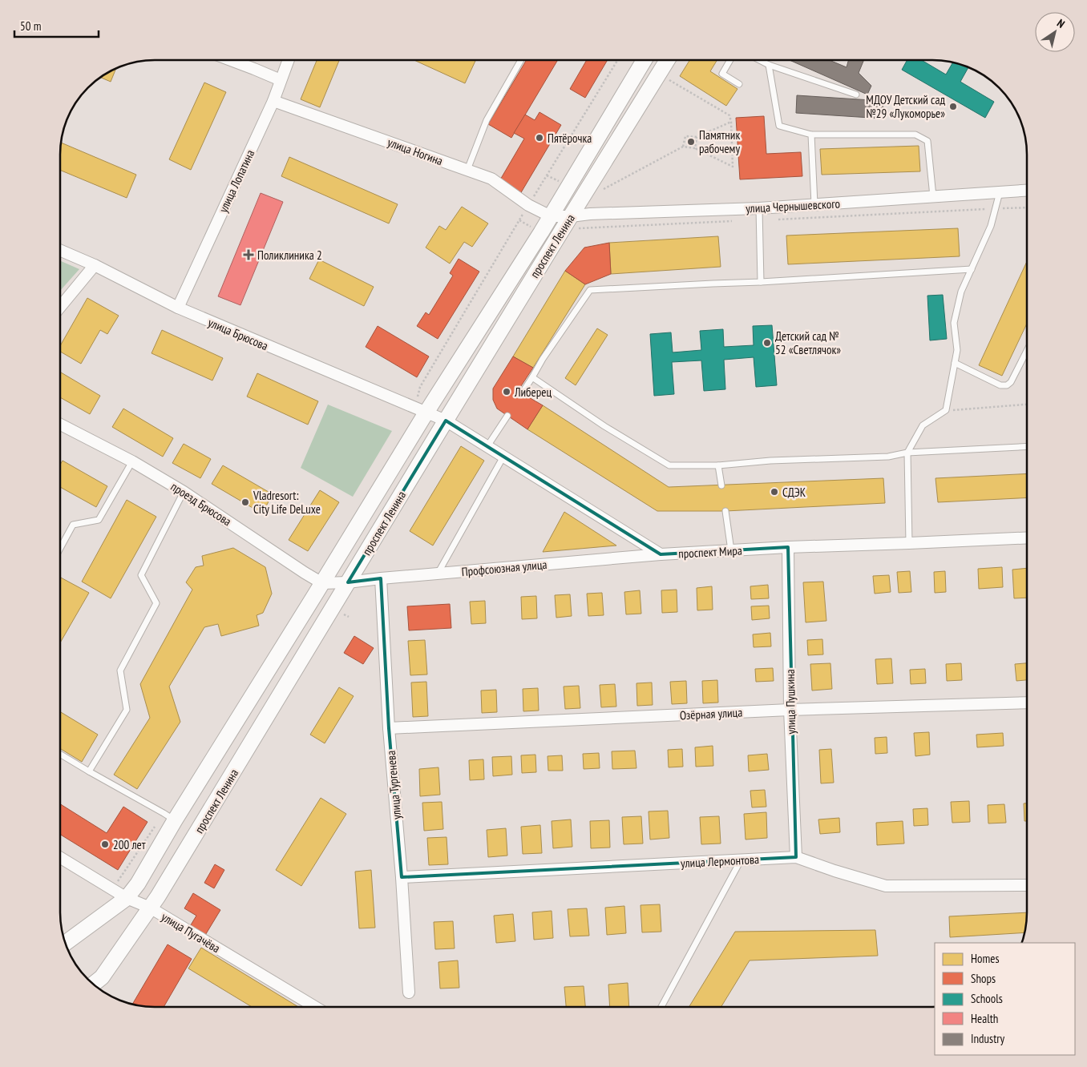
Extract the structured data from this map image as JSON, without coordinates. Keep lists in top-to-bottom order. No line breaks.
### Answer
{"streets":{"main road":["проспект Ленина"],"street":["улица Ногина","улица Лопатина","улица Чернышевского","улица Брюсова","проезд Брюсова","проспект Мира","Профсоюзная улица","улица Пушкина","Озёрная улица","улица Тургенева","улица Лермонтова","улица Пугачёва"]},"crossings":[["улица Ногина","улица Лопатина"],["улица Ногина","улица Чернышевского"],["улица Ногина","проспект Ленина"],["улица Лопатина","улица Брюсова"],["улица Чернышевского","проспект Ленина"],["проспект Ленина","улица Брюсова"],["проспект Ленина","проезд Брюсова"],["проспект Ленина","проспект Мира"],["проспект Ленина","Профсоюзная улица"],["проспект Ленина","улица Пугачёва"],["улица Брюсова","проспект Мира"],["проспект Мира","Профсоюзная улица"],["проспект Мира","улица Пушкина"],["Профсоюзная улица","улица Тургенева"],["улица Пушкина","Озёрная улица"],["улица Пушкина","улица Лермонтова"],["Озёрная улица","улица Тургенева"],["улица Тургенева","улица Лермонтова"]],"places":{"other":["МДОУ Детский сад №29 «Лукоморье»","Пятёрочка","Памятник рабочему","Детский сад № 52 «Светлячок»","Либерец","СДЭК","Vladresort: City Life DeLuxe","200 лет"],"health":["Поликлиника 2"]},"legend":["Homes","Shops","Schools","Health","Industry"],"scale_bar":"50 m","north":"top right"}
